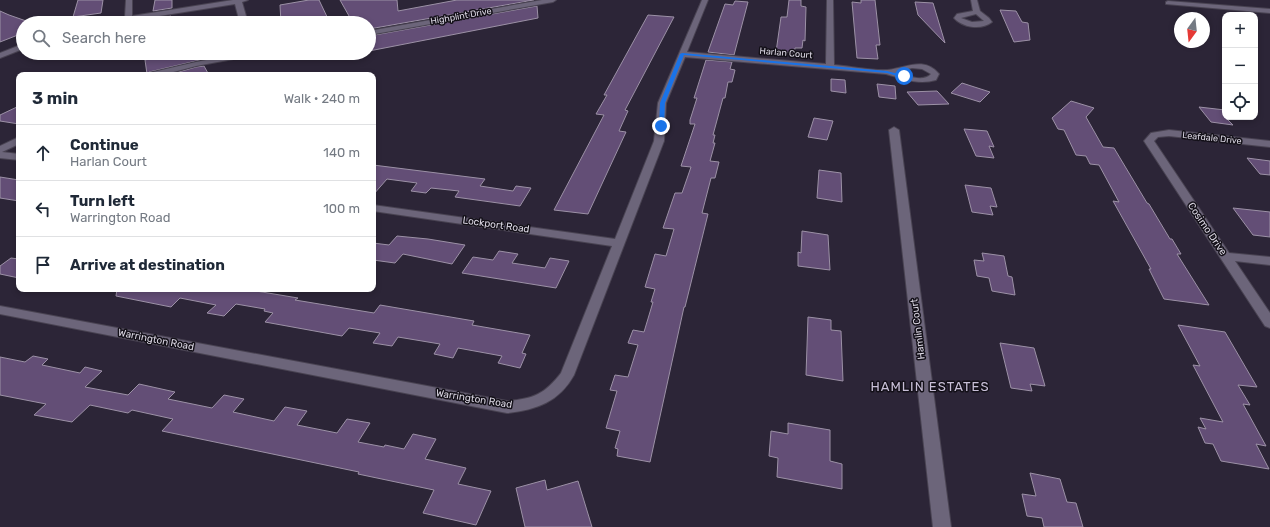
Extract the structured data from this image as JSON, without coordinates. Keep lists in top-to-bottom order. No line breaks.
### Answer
{"streets":{"street":["Highplint Drive","Harlan Court","Leafdale Drive","Lockport Road","Cosimo Drive","Hamlin Court","Warrington Road"]},"crossings":[["Harlan Court","Warrington Road"],["Leafdale Drive","Cosimo Drive"],["Lockport Road","Warrington Road"]],"districts":["HAMLIN ESTATES"],"north":"bottom","page":{"map_buttons":["+","−"],"search":"Search here","heading":["3 min","Walk · 240 m"],"list":[["Continue","Harlan Court","140 m"],["Turn left","Warrington Road","100 m"],"Arrive at destination"]}}
